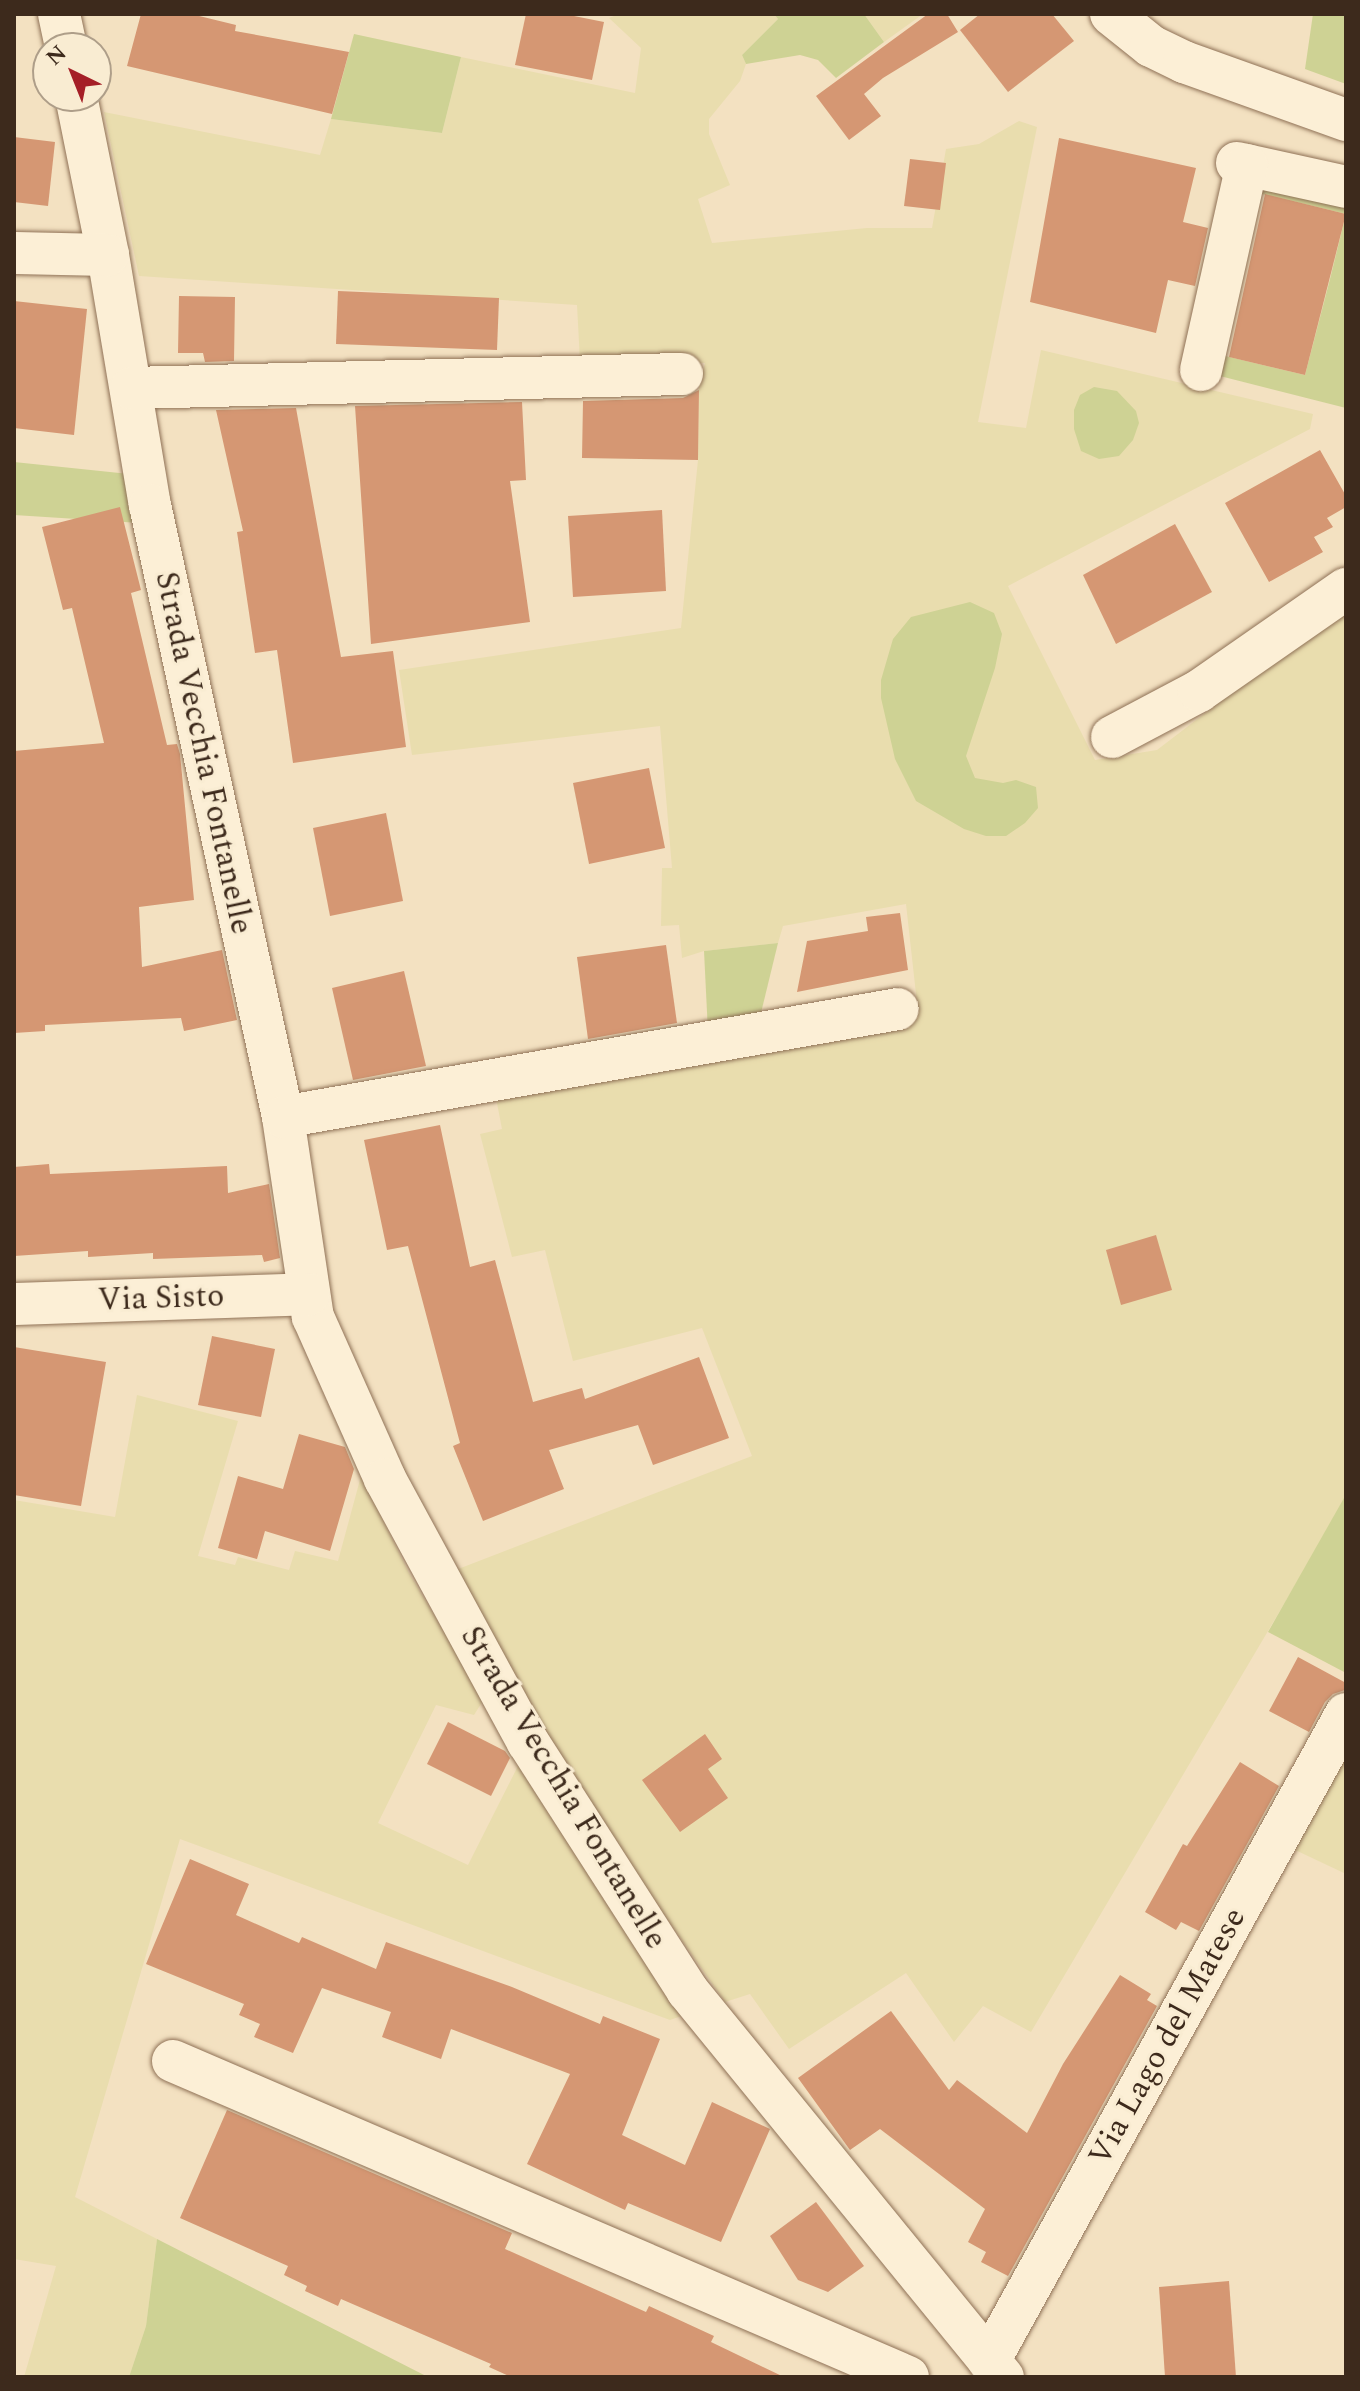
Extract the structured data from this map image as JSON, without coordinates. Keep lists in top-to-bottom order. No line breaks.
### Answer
{"streets":{"street":["Strada Vecchia Fontanelle","Via Sisto","Via Lago del Matese"]},"crossings":[["Strada Vecchia Fontanelle","Via Sisto"],["Strada Vecchia Fontanelle","Via Lago del Matese"]],"north":"top left"}
